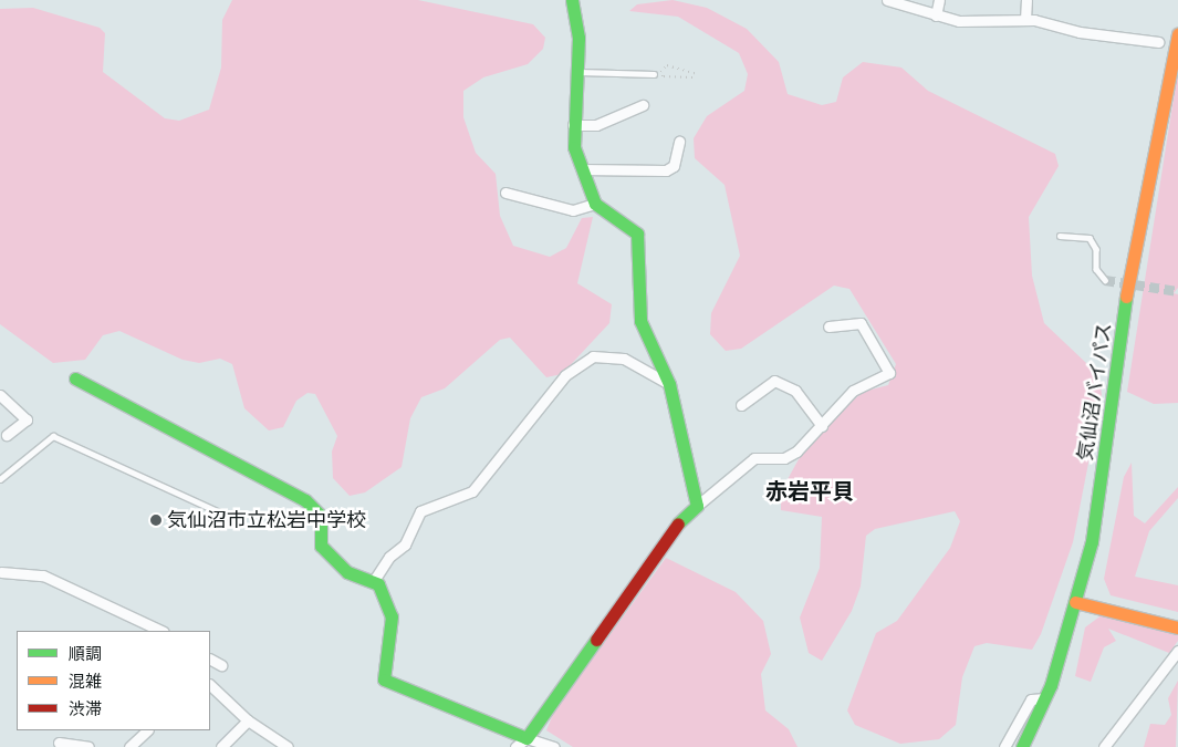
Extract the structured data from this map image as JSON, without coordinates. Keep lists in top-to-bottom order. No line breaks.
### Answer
{"streets":{"main road":["気仙沼バイパス"]},"districts":["赤岩平貝"],"places":["気仙沼市立松岩中学校"],"legend":["順調","混雑","渋滞"]}
